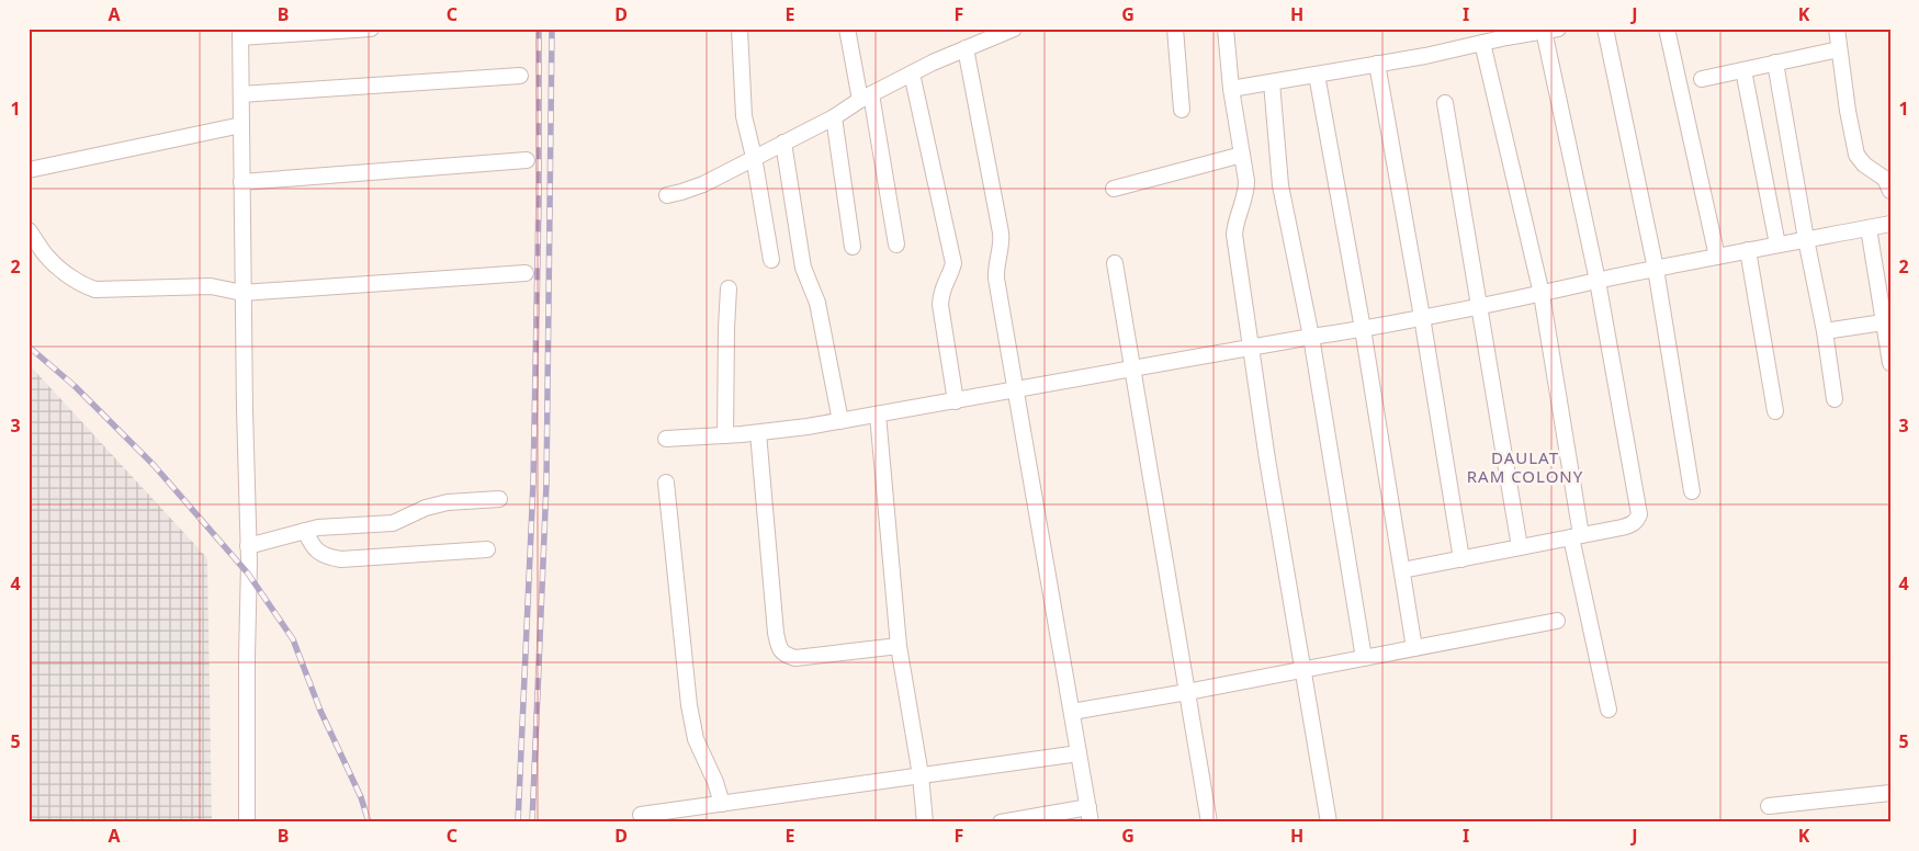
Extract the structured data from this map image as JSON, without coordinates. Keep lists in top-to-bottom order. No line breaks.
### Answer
{"districts":["DAULAT RAM COLONY"],"grid":{"columns":["A","B","C","D","E","F","G","H","I","J","K"],"rows":["1","2","3","4","5"]}}
